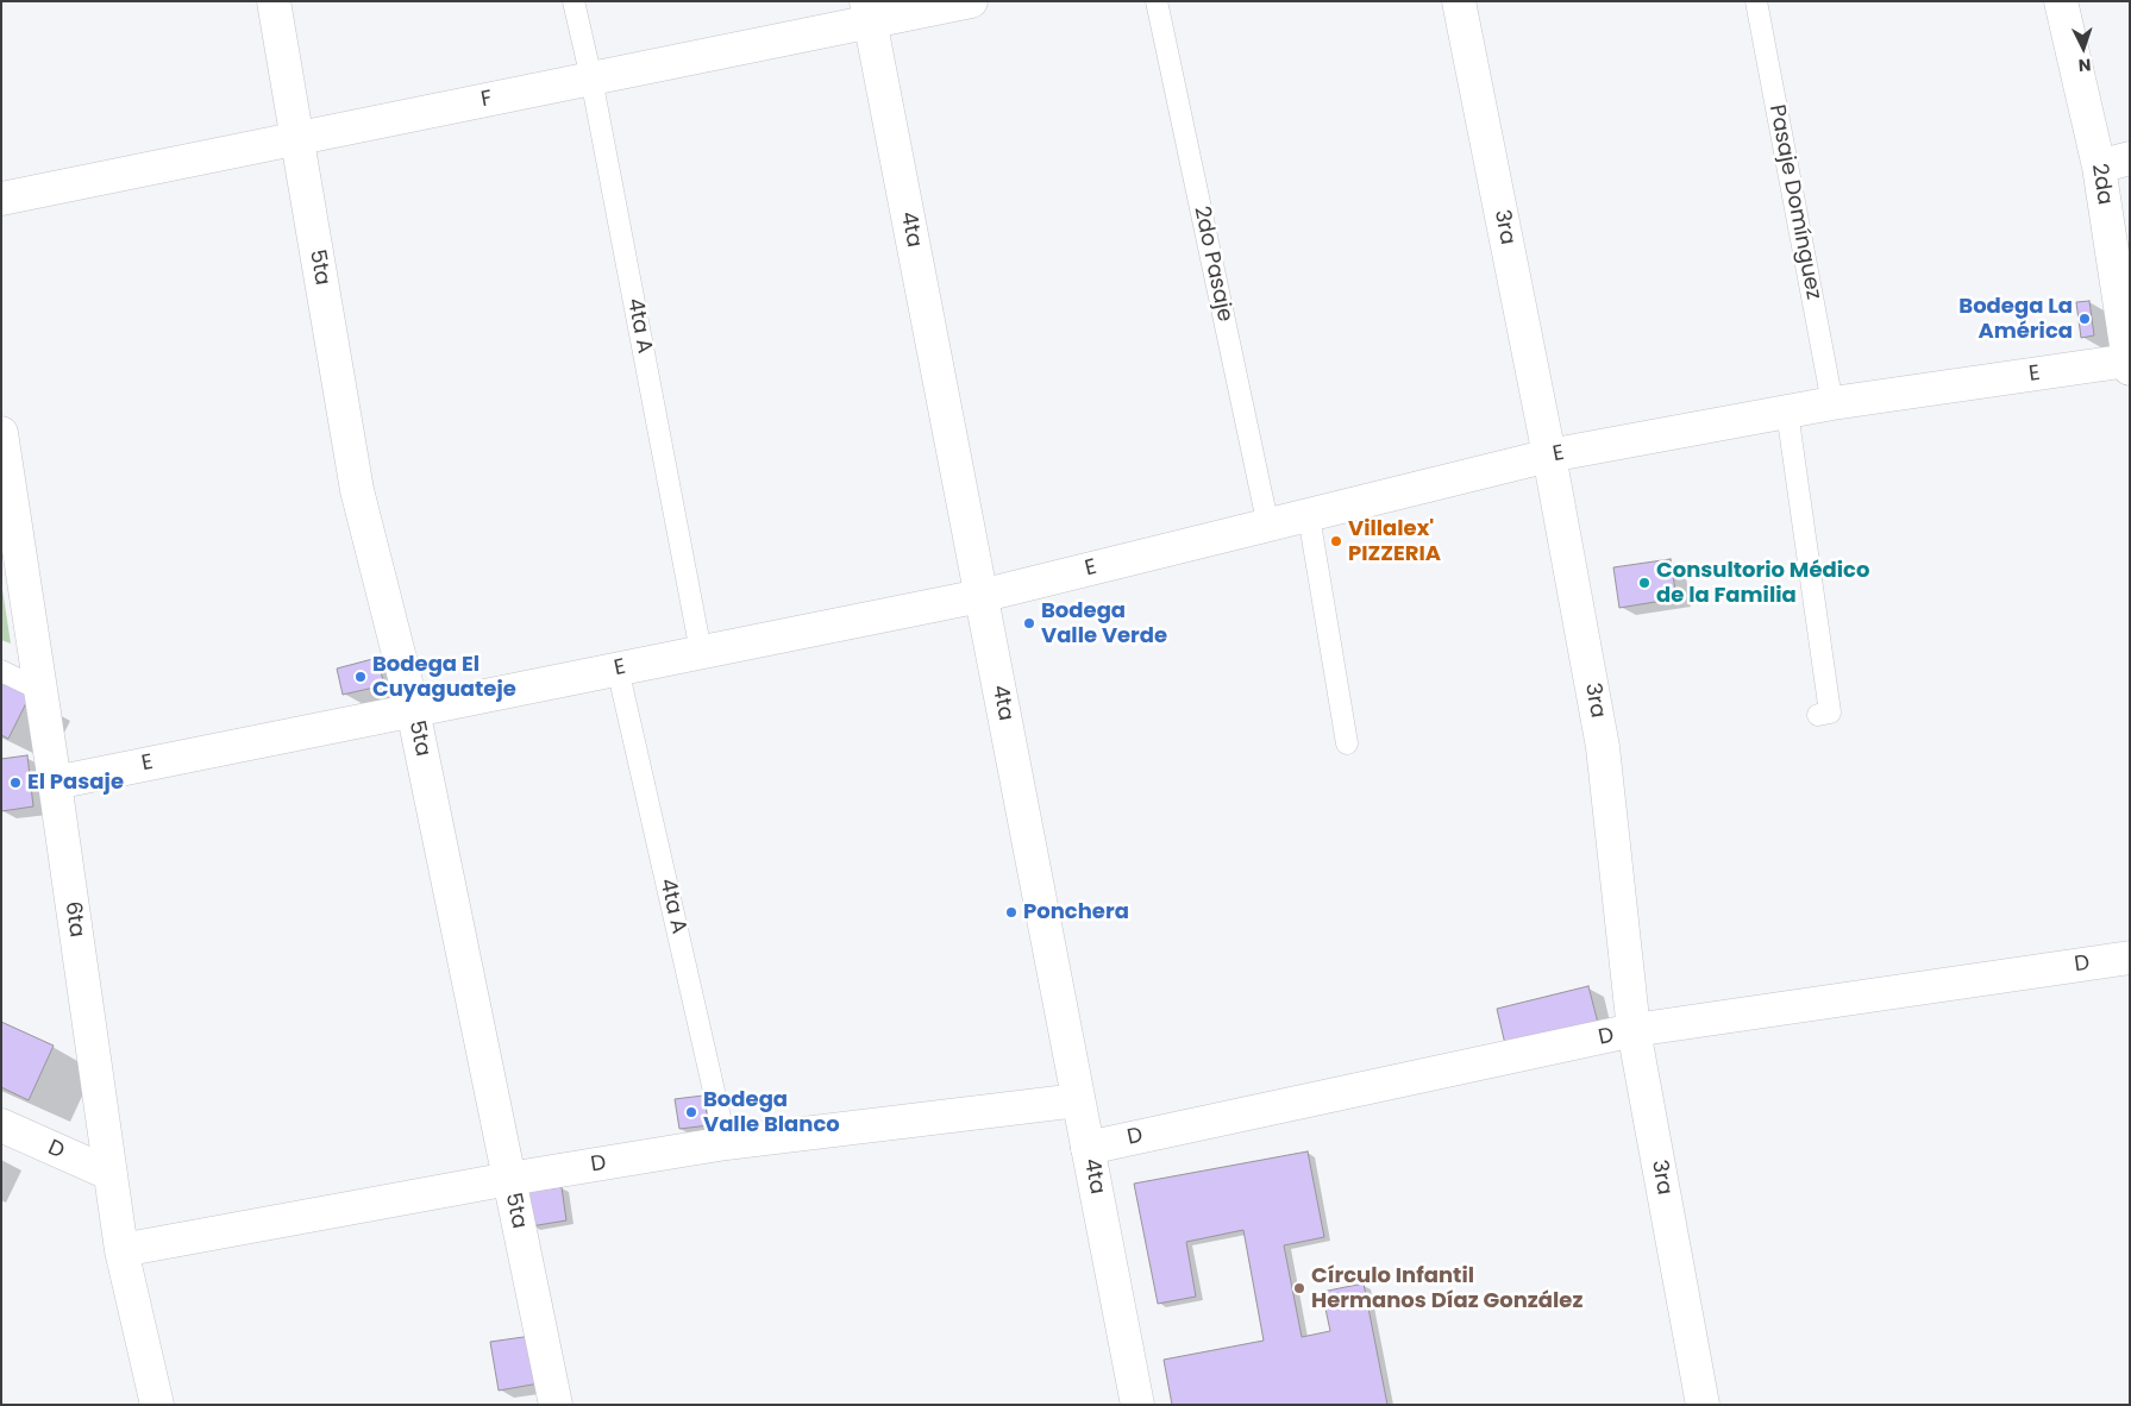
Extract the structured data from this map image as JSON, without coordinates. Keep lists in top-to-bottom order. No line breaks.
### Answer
{"streets":{"street":["F","2da","3ra","4ta","5ta","E","6ta","D"],"lane":["Pasaje Domínguez","2do Pasaje","4ta A"]},"crossings":[["F","4ta"],["F","5ta"],["F","4ta A"],["2da","E"],["Pasaje Domínguez","E"],["3ra","E"],["3ra","D"],["4ta","E"],["4ta","D"],["2do Pasaje","E"],["5ta","E"],["5ta","D"],["4ta A","E"],["4ta A","D"],["E","6ta"],["6ta","D"]],"places":["Bodega La América","Villalex' PIZZERIA","Consultorio Médico de la Familia","Bodega Valle Verde","Bodega El Cuyaguateje","El Pasaje","Ponchera","Bodega Valle Blanco","Círculo Infantil Hermanos Díaz González"],"north":"bottom"}
